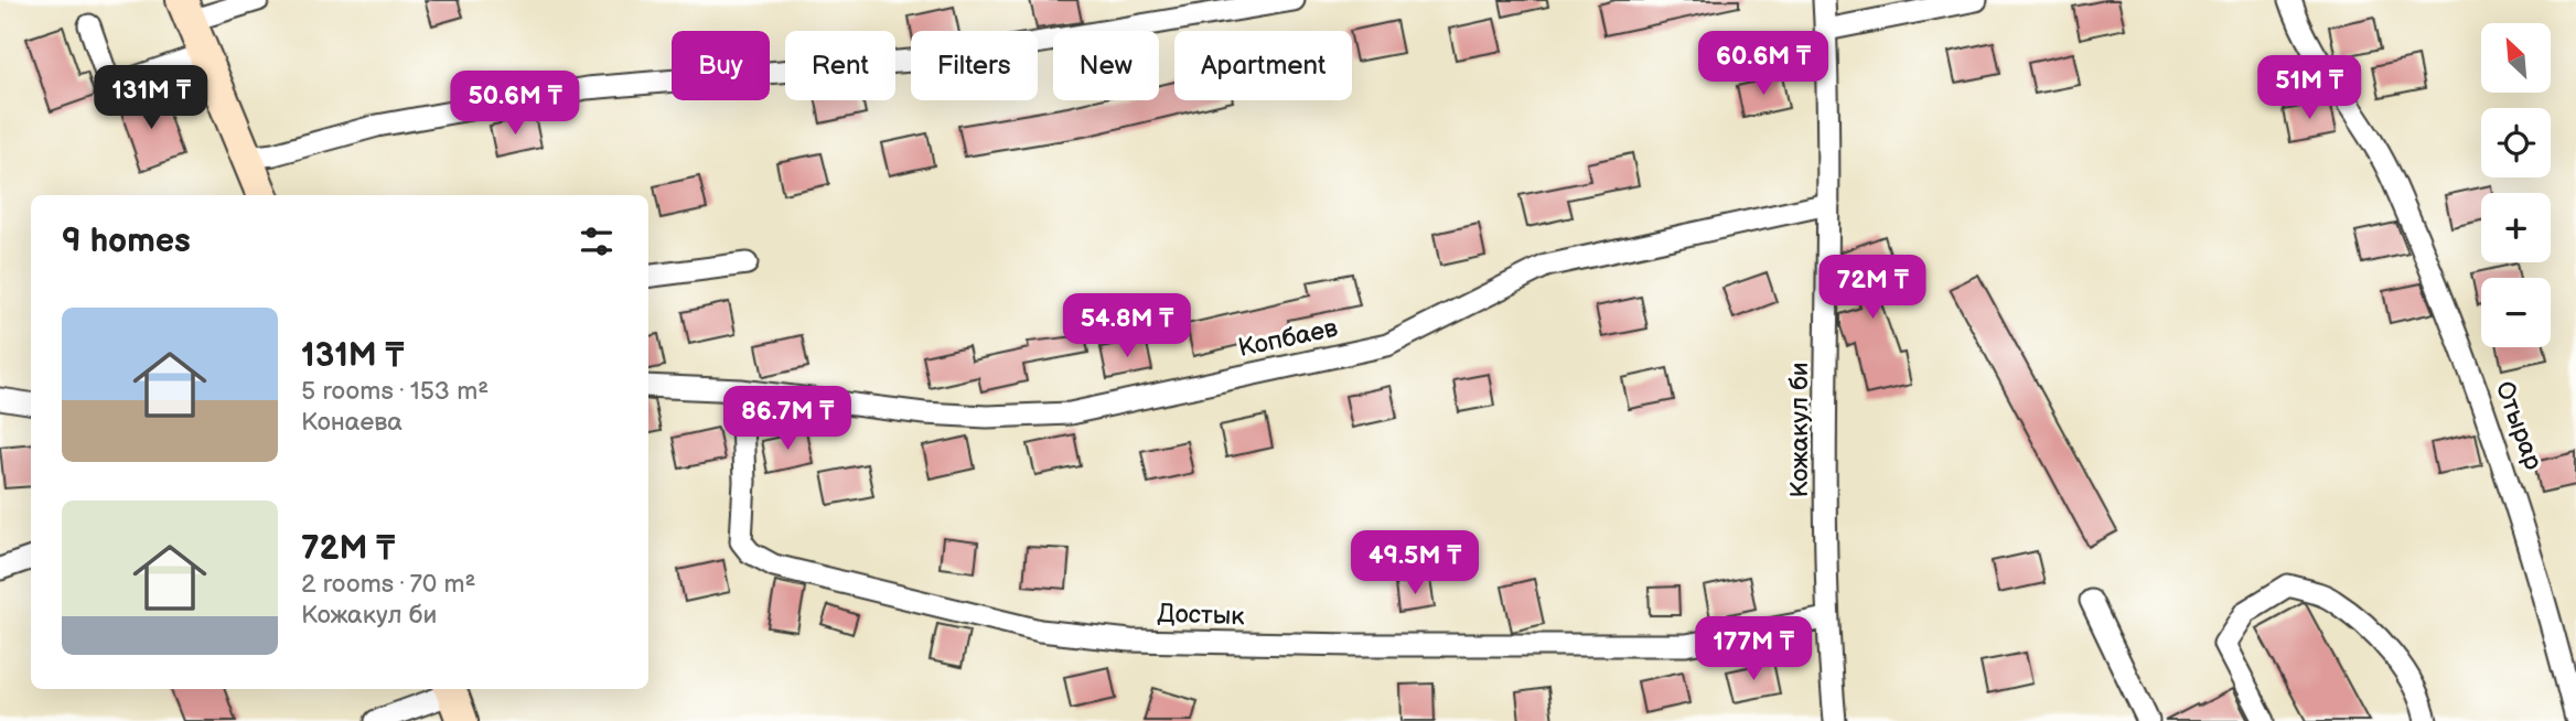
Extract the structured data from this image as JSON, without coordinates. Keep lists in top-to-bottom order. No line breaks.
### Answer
{"streets":{"street":["Копбаев","Отырар","Кожакул би","Достык"]},"crossings":[["Копбаев","Кожакул би"],["Копбаев","Достык"],["Кожакул би","Достык"]],"north":"top left","page":{"map_buttons":["+","−"],"price":["60.6M ₸","51M ₸","131M ₸","50.6M ₸","72M ₸","54.8M ₸","86.7M ₸","49.5M ₸","177M ₸"],"chip":["Buy","Rent","Filters","New","Apartment"],"heading":"9 homes","list":[{"name":"131M ₸","note":"5 rooms · 153 m² · Конаева"},{"name":"72M ₸","note":"2 rooms · 70 m² · Кожакул би"}]}}
